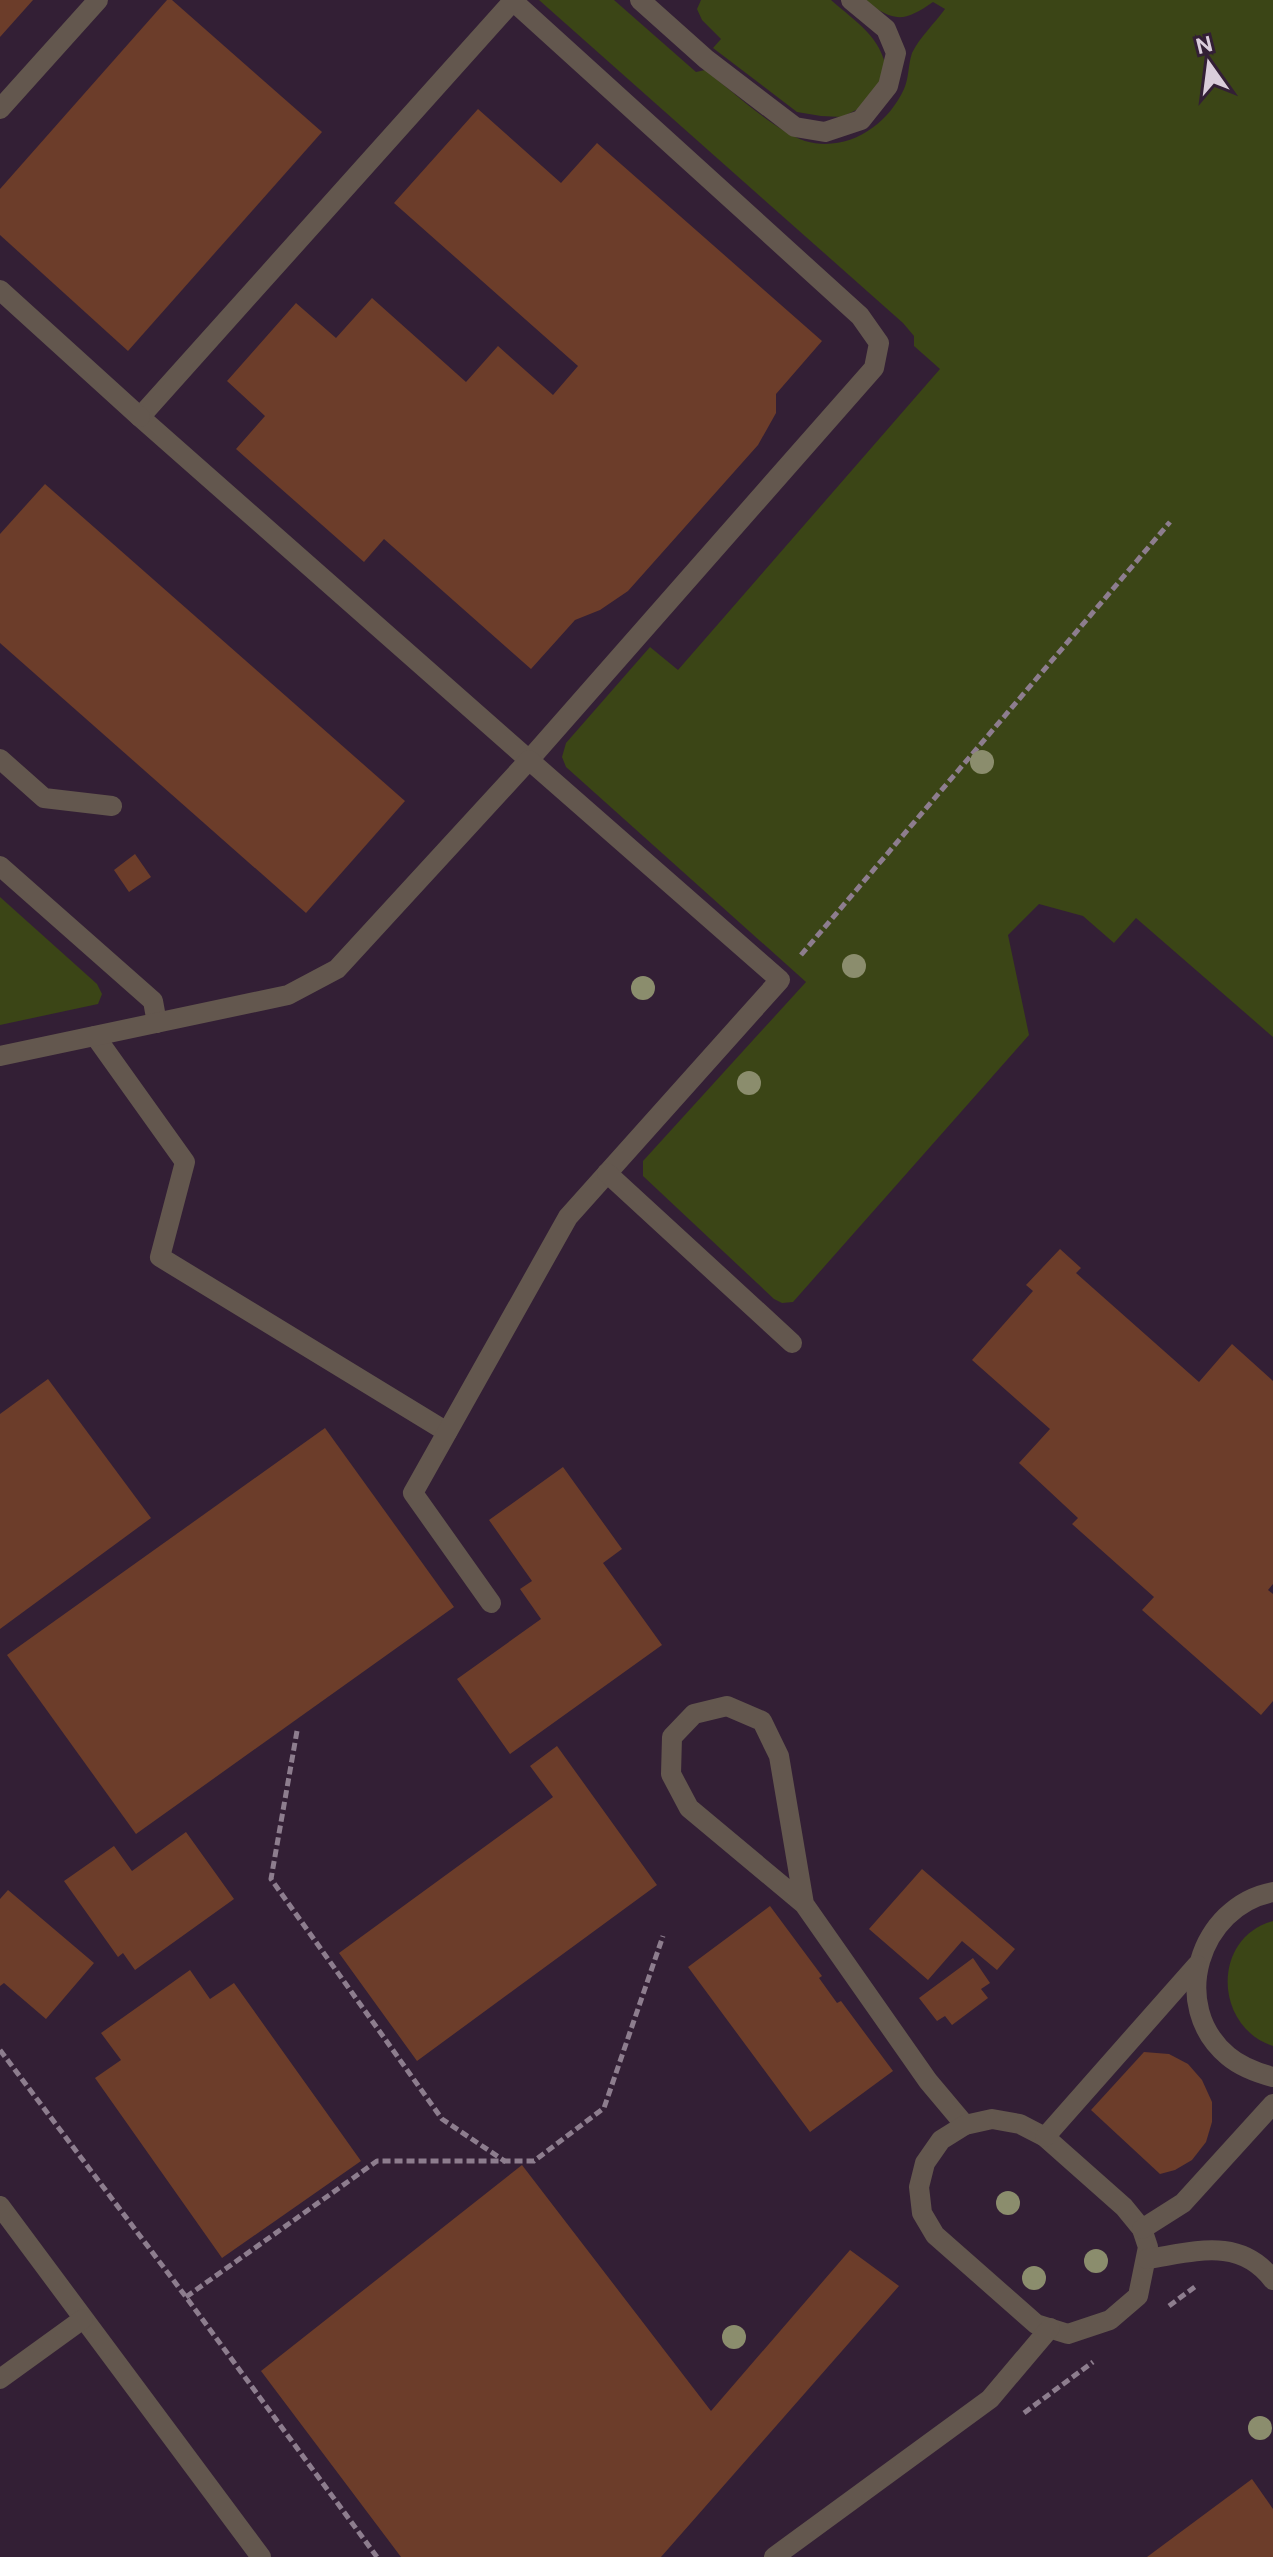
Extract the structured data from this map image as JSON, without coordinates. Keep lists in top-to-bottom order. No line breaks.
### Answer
{"north":"top"}
